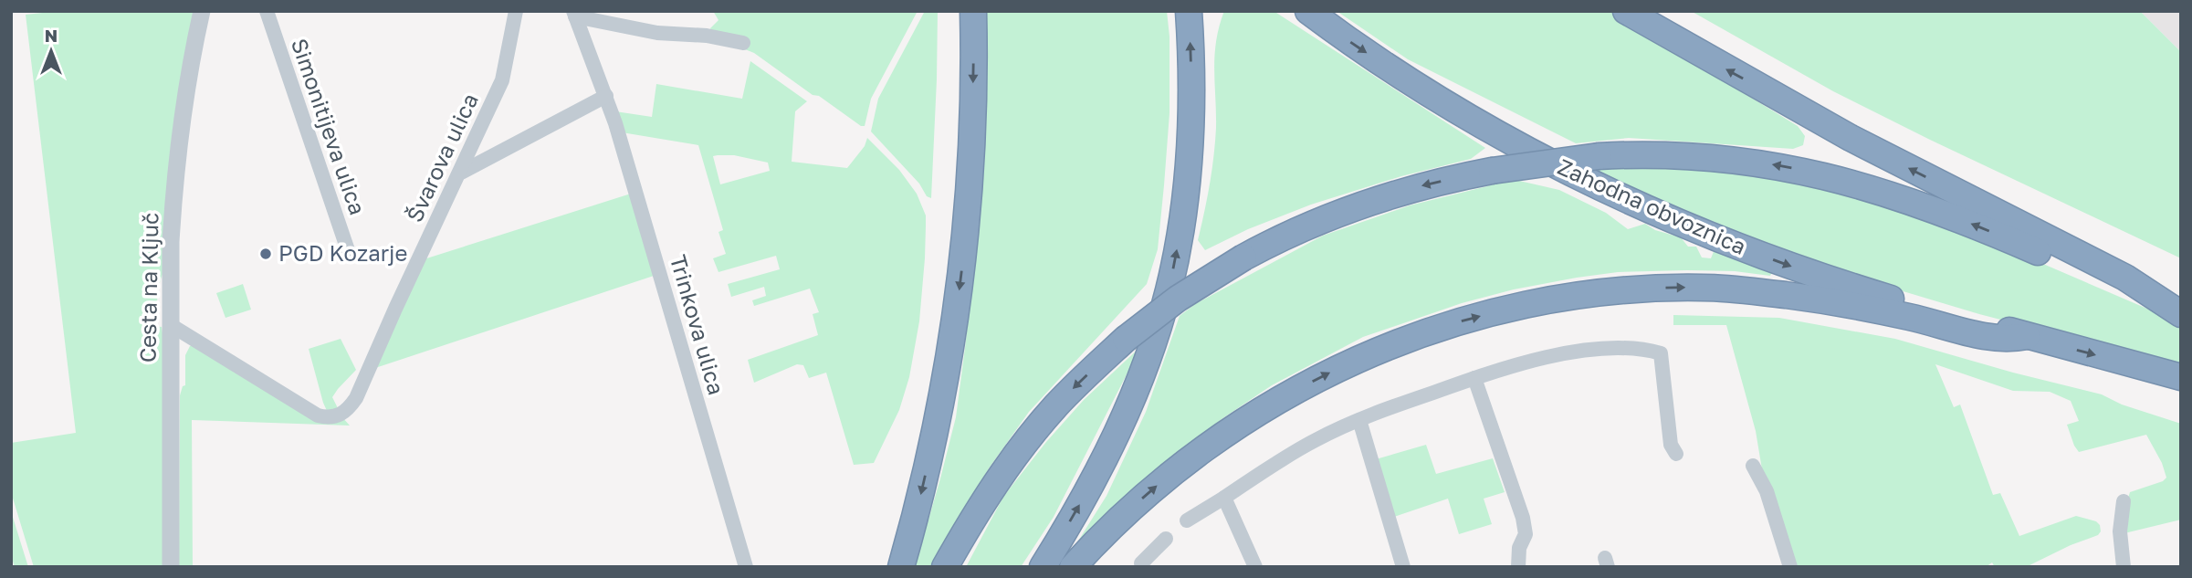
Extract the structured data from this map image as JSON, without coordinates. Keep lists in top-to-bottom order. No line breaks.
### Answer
{"streets":{"highway":["Zahodna obvoznica"],"street":["Simonitijeva ulica","Švarova ulica","Cesta na Ključ","Trinkova ulica"]},"crossings":[["Švarova ulica","Cesta na Ključ"]],"places":["PGD Kozarje"],"north":"top"}
